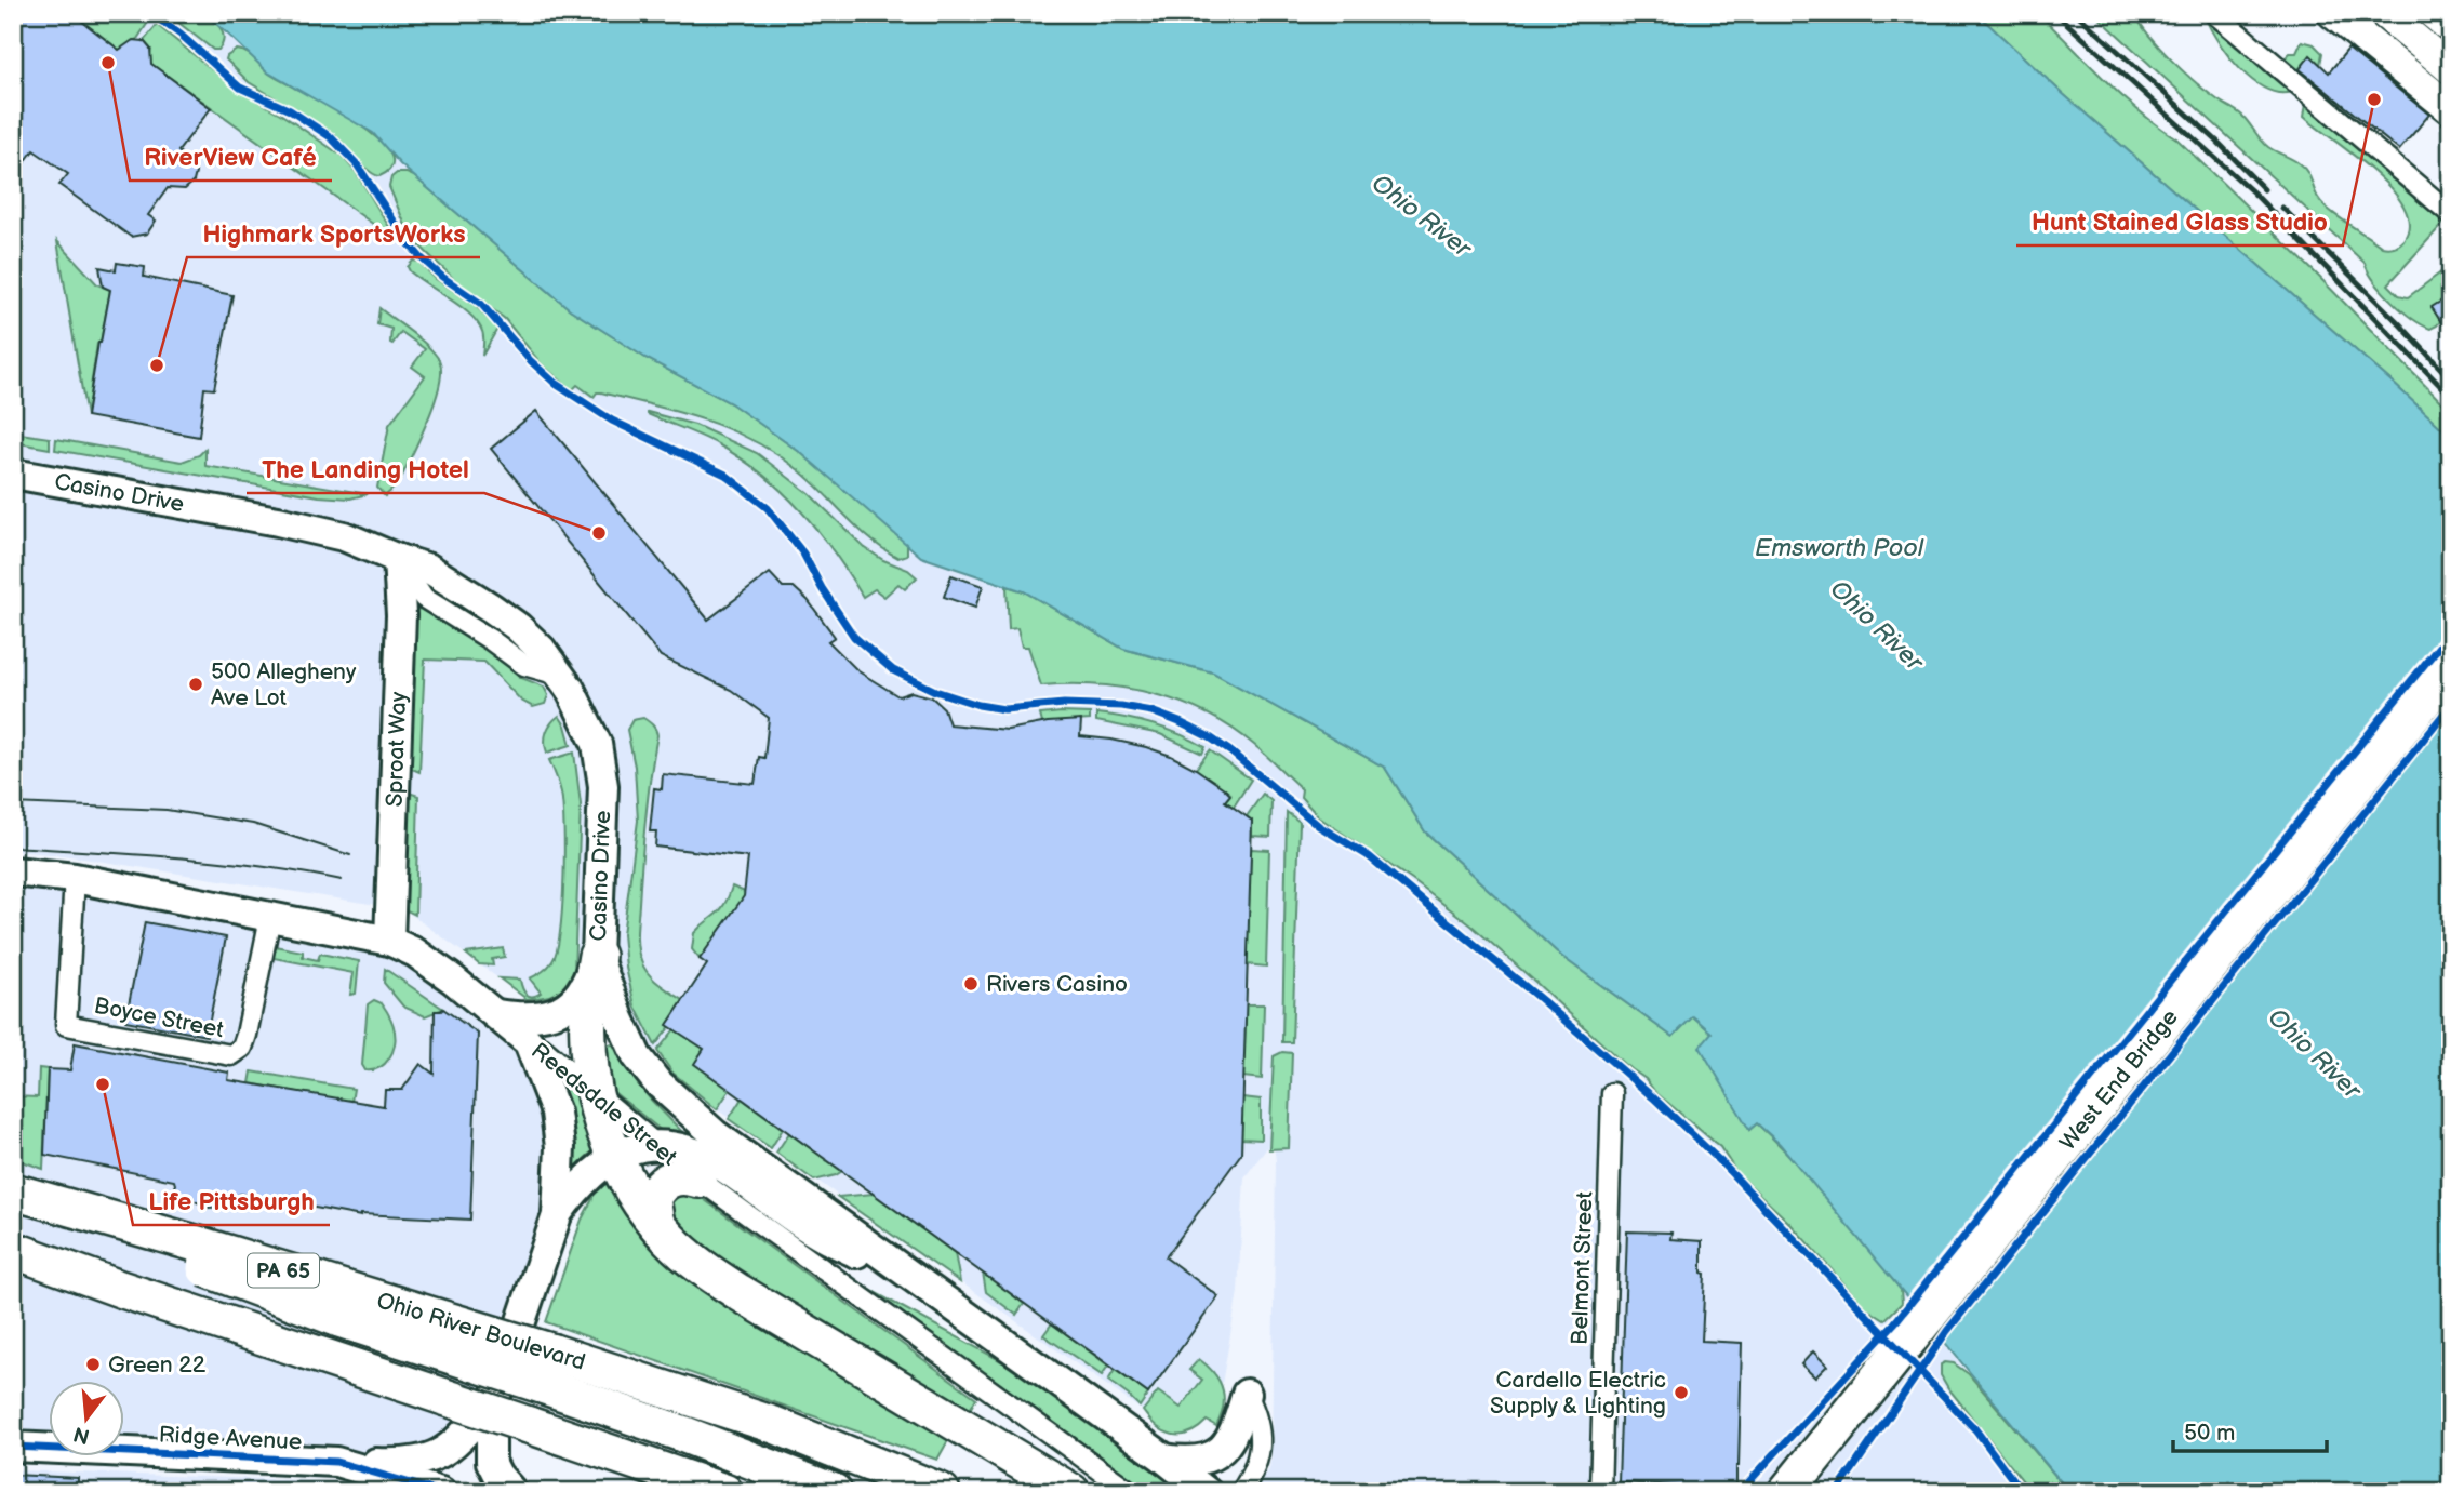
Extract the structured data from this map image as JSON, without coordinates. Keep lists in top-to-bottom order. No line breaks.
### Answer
{"streets":{"highway":["West End Bridge","Ohio River Boulevard"],"main road":["Casino Drive","Sproat Way","Reedsdale Street","Ridge Avenue"],"street":["Boyce Street","Belmont Street"]},"crossings":[["Casino Drive","Sproat Way"],["Sproat Way","Reedsdale Street"],["Boyce Street","Reedsdale Street"]],"water":["Ohio River","Emsworth Pool"],"places":["RiverView Café","Hunt Stained Glass Studio","Highmark SportsWorks","The Landing Hotel","500 Allegheny Ave Lot","Rivers Casino","Life Pittsburgh","Green 22","Cardello Electric Supply & Lighting"],"scale_bar":"50 m","north":"bottom"}
